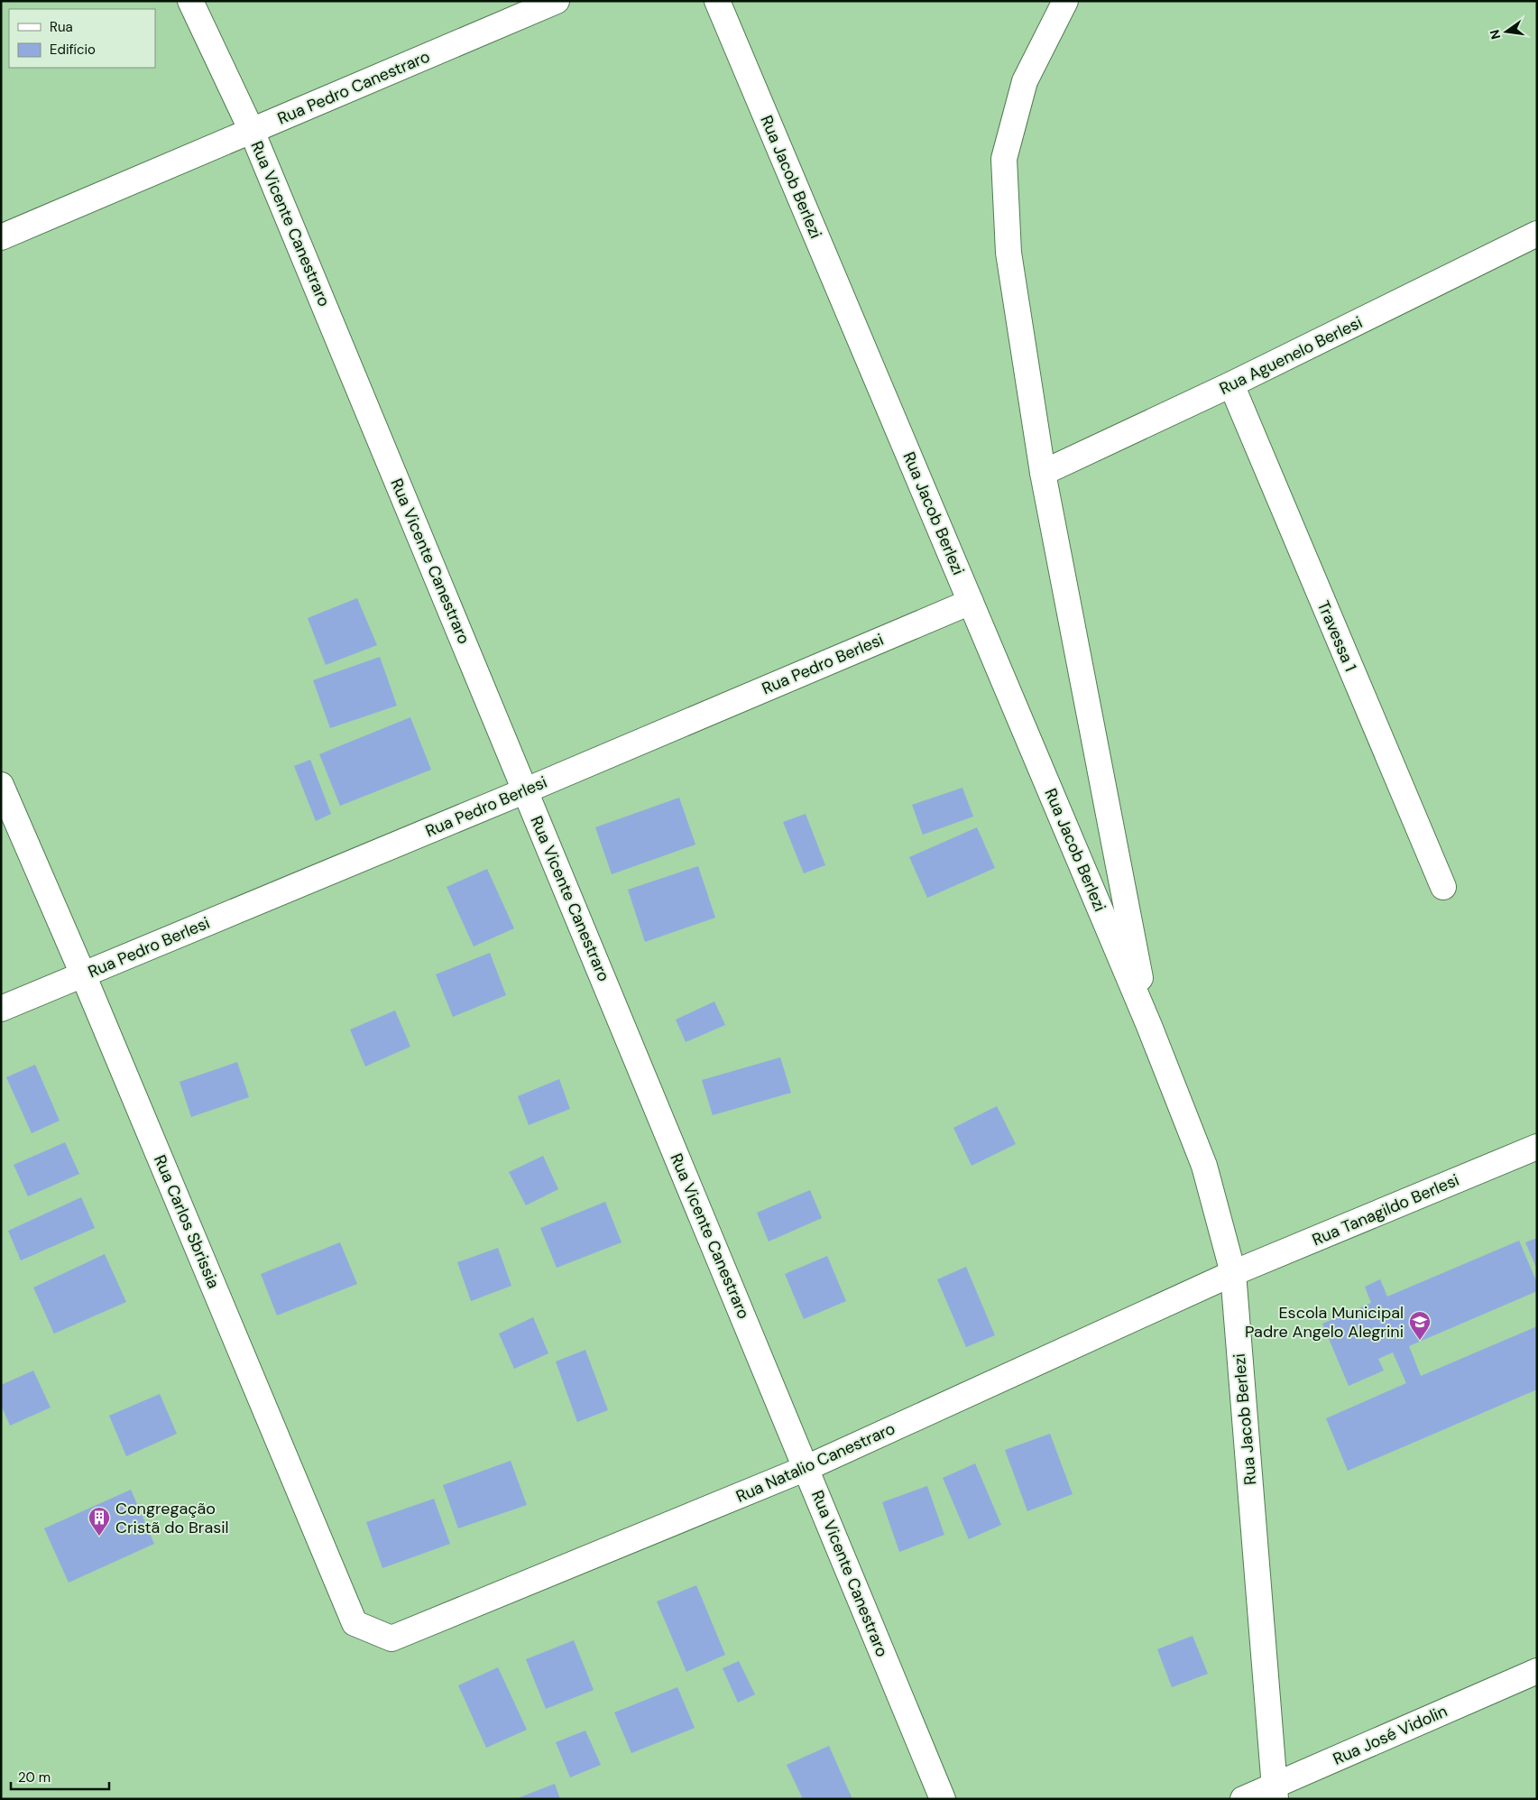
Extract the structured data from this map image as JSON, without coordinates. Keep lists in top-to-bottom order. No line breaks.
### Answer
{"streets":{"street":["Rua Pedro Canestraro","Rua Jacob Berlezi","Rua Vicente Canestraro","Rua Aguenelo Berlesi","Travessa 1","Rua Pedro Berlesi","Rua Tanagildo Berlesi","Rua Carlos Sbrissia","Rua Natalio Canestraro","Rua José Vidolin"]},"crossings":[["Rua Pedro Canestraro","Rua Vicente Canestraro"],["Rua Jacob Berlezi","Rua Aguenelo Berlesi"],["Rua Jacob Berlezi","Rua Pedro Berlesi"],["Rua Jacob Berlezi","Rua Tanagildo Berlesi"],["Rua Jacob Berlezi","Rua Natalio Canestraro"],["Rua Jacob Berlezi","Rua José Vidolin"],["Rua Vicente Canestraro","Rua Pedro Berlesi"],["Rua Vicente Canestraro","Rua Natalio Canestraro"],["Rua Aguenelo Berlesi","Travessa 1"],["Rua Pedro Berlesi","Rua Carlos Sbrissia"],["Rua Tanagildo Berlesi","Rua Natalio Canestraro"],["Rua Carlos Sbrissia","Rua Natalio Canestraro"]],"places":{"school or university":["Escola Municipal Padre Angelo Alegrini"],"building":["Congregação Cristã do Brasil"]},"legend":["Rua","Edifício"],"scale_bar":"20 m","north":"left"}
